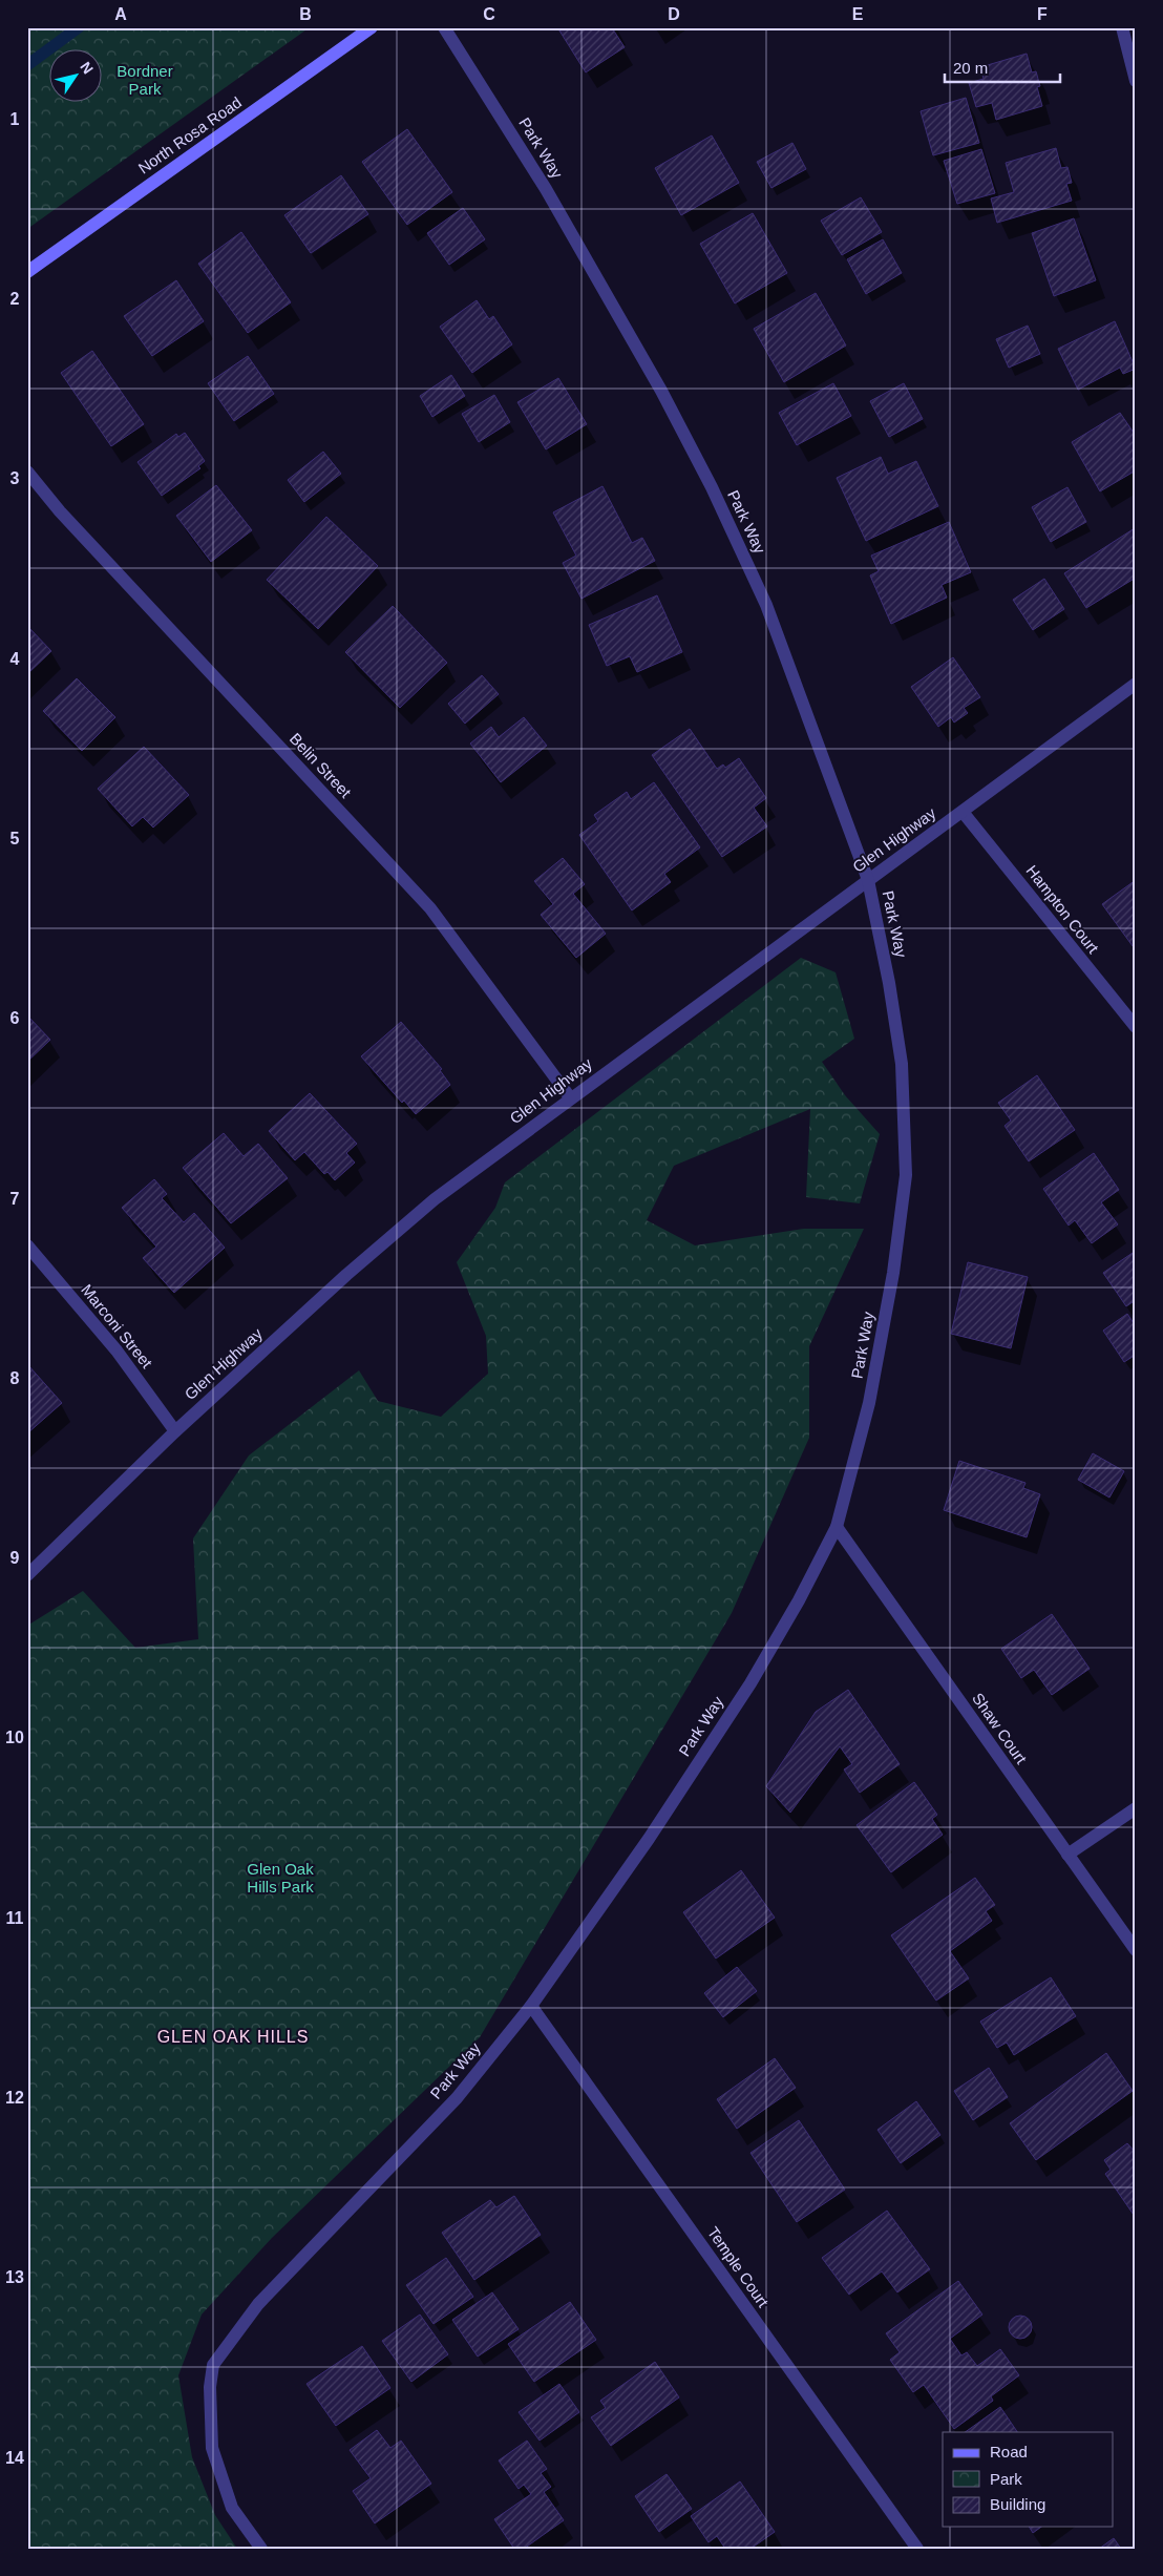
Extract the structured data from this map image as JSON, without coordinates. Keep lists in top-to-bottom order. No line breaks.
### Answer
{"streets":{"street":["North Rosa Road","Park Way","Belin Street","Glen Highway","Hampton Court","Marconi Street","Shaw Court","Temple Court"]},"crossings":[["Park Way","Glen Highway"],["Park Way","Shaw Court"],["Park Way","Temple Court"],["Belin Street","Glen Highway"],["Glen Highway","Hampton Court"],["Glen Highway","Marconi Street"]],"districts":["GLEN OAK HILLS"],"parks":["Bordner Park","Glen Oak Hills Park"],"legend":["Road","Park","Building"],"scale_bar":"20 m","north":"top right","grid":{"columns":["A","B","C","D","E","F"],"rows":["1","2","3","4","5","6","7","8","9","10","11","12","13","14"]}}
